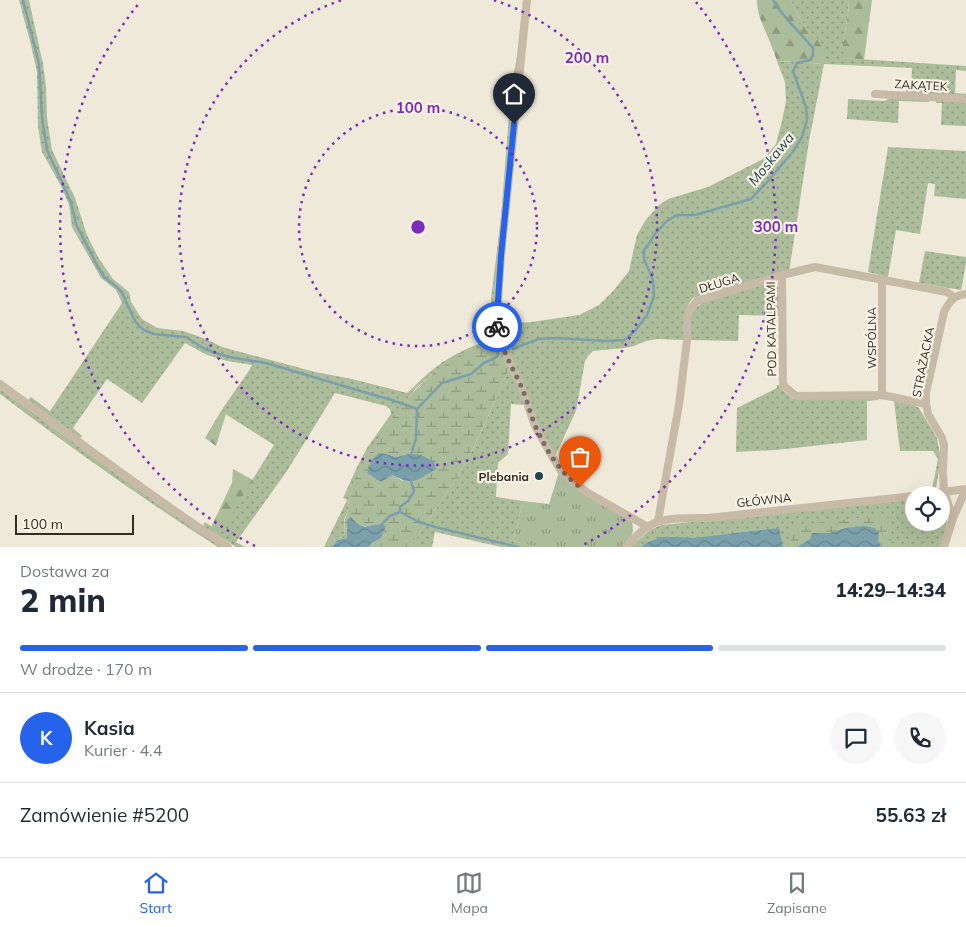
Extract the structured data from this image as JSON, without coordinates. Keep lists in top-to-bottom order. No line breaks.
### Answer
{"streets":{"street":["ZAKĄTEK","DŁUGA","POD KATALPAMI","WSPÓLNA","STRAŻACKA","GŁÓWNA"]},"crossings":[["DŁUGA","POD KATALPAMI"],["DŁUGA","WSPÓLNA"],["DŁUGA","STRAŻACKA"],["DŁUGA","GŁÓWNA"],["POD KATALPAMI","WSPÓLNA"],["POD KATALPAMI","STRAŻACKA"]],"water":["Moskawa"],"places":["Plebania"],"scale_bar":"100 m","page":{"scale":"100 m","heading":["2 min","Dostawa za","14:29–14:34"],"panel":["Kasia","Kurier · 4.4","Zamówienie #5200","55.63 zł"],"bar":"W drodze · 170 m","round":"K","tabs":["Start","Mapa","Zapisane"]},"rings":["200 m","100 m","300 m"]}
